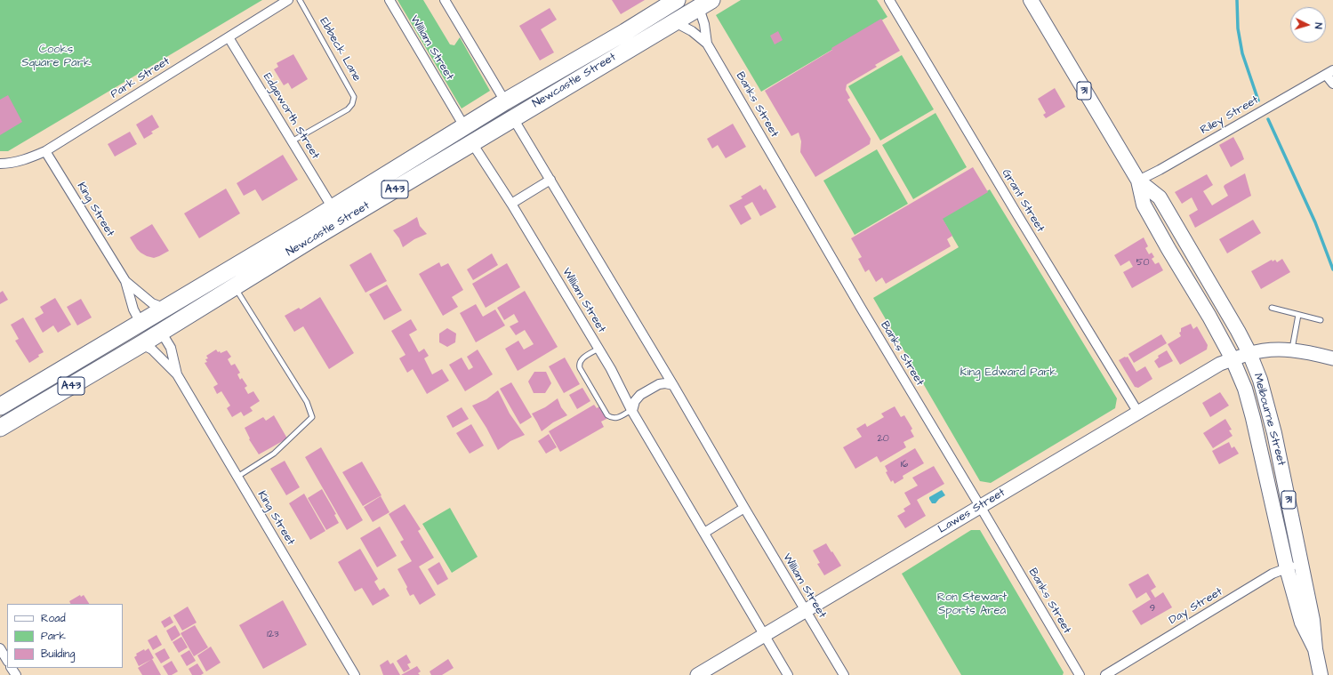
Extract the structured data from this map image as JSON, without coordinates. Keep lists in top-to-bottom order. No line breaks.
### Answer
{"streets":{"highway":["Newcastle Street","A43"],"main road":["31","Melbourne Street","Lawes Street"],"street":["William Street","Park Street","Banks Street","Riley Street","Edgeworth Street","Grant Street","King Street","Day Street"],"lane":["Ebbeck Lane"]},"crossings":[["William Street","Newcastle Street"],["William Street","Lawes Street"],["Ebbeck Lane","Edgeworth Street"],["Park Street","Edgeworth Street"],["Park Street","King Street"],["Newcastle Street","Banks Street"],["Newcastle Street","Edgeworth Street"],["Newcastle Street","King Street"],["Banks Street","Lawes Street"],["Riley Street","Melbourne Street"],["Grant Street","Lawes Street"],["Melbourne Street","Lawes Street"],["Melbourne Street","Day Street"]],"parks":["Cooks Square Park","King Edward Park","Ron Stewart Sports Area"],"house_numbers":["50","20","16","9","123"],"legend":["Road","Park","Building"],"north":"right"}
